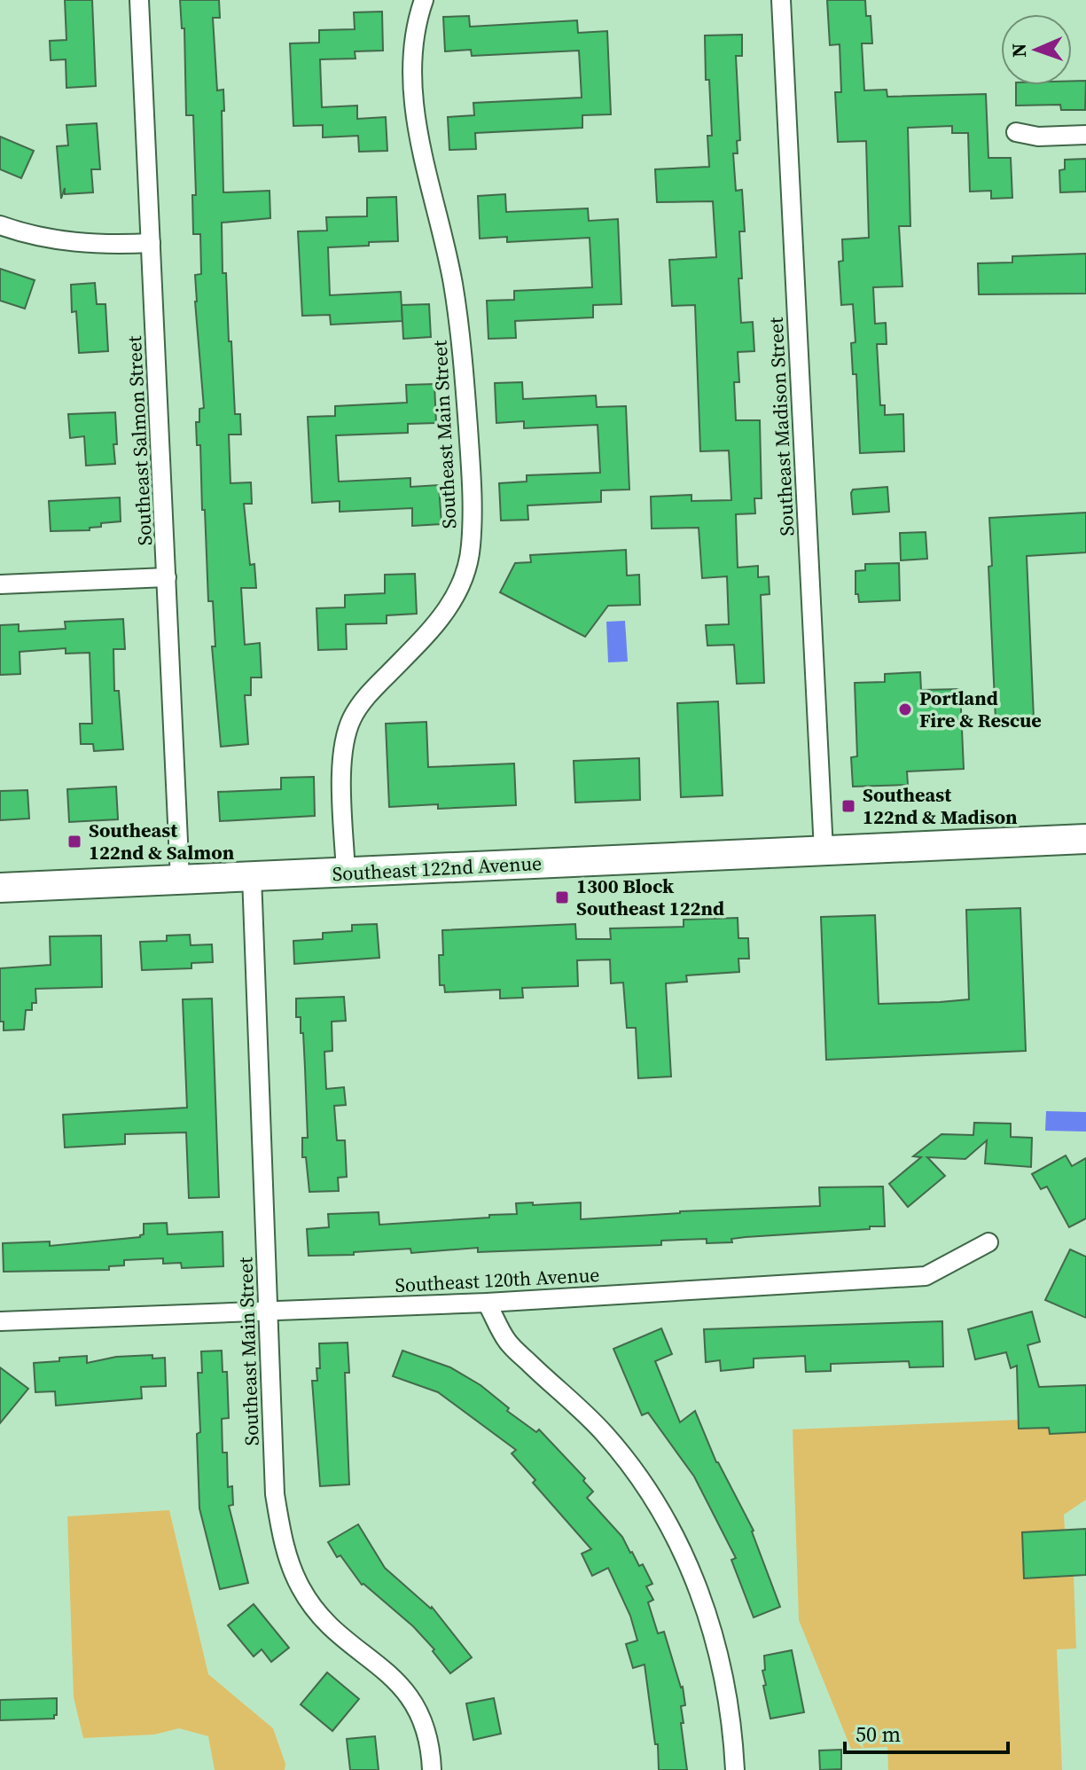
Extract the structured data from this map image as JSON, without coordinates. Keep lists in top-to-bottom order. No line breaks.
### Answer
{"streets":{"main road":["Southeast 122nd Avenue"],"street":["Southeast Madison Street","Southeast Main Street","Southeast Salmon Street","Southeast 120th Avenue"]},"crossings":[["Southeast Madison Street","Southeast 122nd Avenue"],["Southeast Main Street","Southeast 122nd Avenue"],["Southeast Main Street","Southeast 120th Avenue"],["Southeast Salmon Street","Southeast 122nd Avenue"]],"places":{"other":["Portland Fire & Rescue"],"transit":["Southeast 122nd & Madison","Southeast 122nd & Salmon","1300 Block Southeast 122nd"]},"scale_bar":"50 m","north":"left"}
